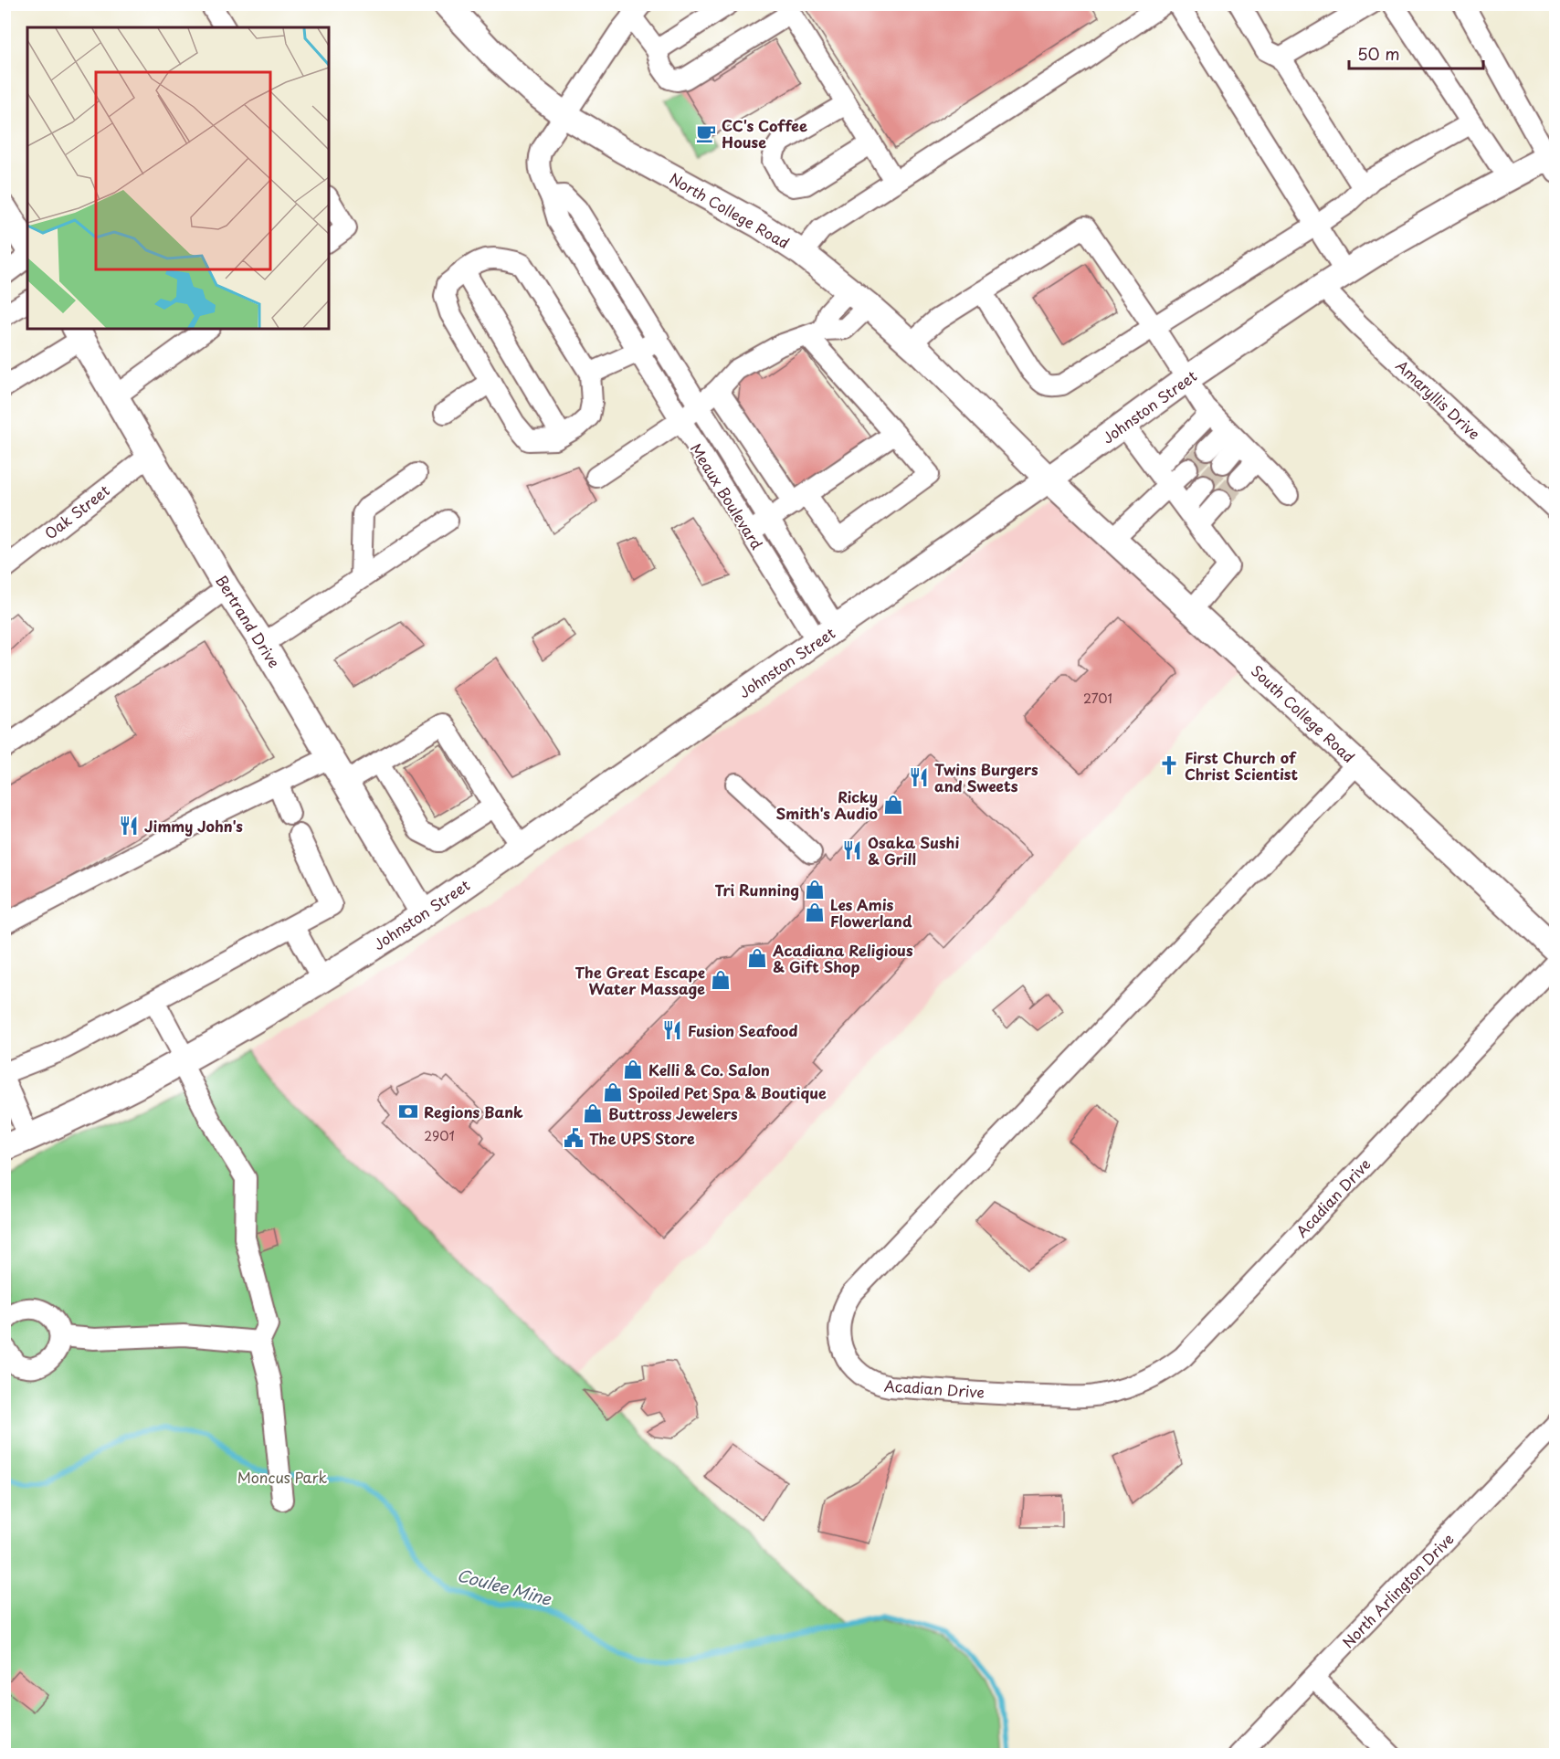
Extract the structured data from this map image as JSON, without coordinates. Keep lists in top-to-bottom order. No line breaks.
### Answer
{"streets":{"main road":["North College Road","Johnston Street","Bertrand Drive","South College Road"],"street":["Amaryllis Drive","Meaux Boulevard","Oak Street","Acadian Drive","North Arlington Drive"]},"crossings":[["North College Road","Johnston Street"],["North College Road","Meaux Boulevard"],["North College Road","South College Road"],["Amaryllis Drive","Johnston Street"],["Johnston Street","Meaux Boulevard"],["Johnston Street","Bertrand Drive"],["Johnston Street","South College Road"],["Oak Street","Bertrand Drive"],["South College Road","Acadian Drive"]],"water":["Coulee Mine"],"parks":["Moncus Park"],"places":{"cafe":["CC's Coffee House"],"church":["First Church of Christ Scientist"],"restaurant":["Twins Burgers and Sweets","Jimmy John's","Osaka Sushi & Grill","Fusion Seafood"],"shop":["Ricky Smith's Audio","Tri Running","Les Amis Flowerland","Acadiana Religious & Gift Shop","The Great Escape Water Massage","Kelli & Co. Salon","Spoiled Pet Spa & Boutique","Buttross Jewelers"],"bank":["Regions Bank"],"public building":["The UPS Store"]},"house_numbers":["2701","2901"],"scale_bar":"50 m"}
